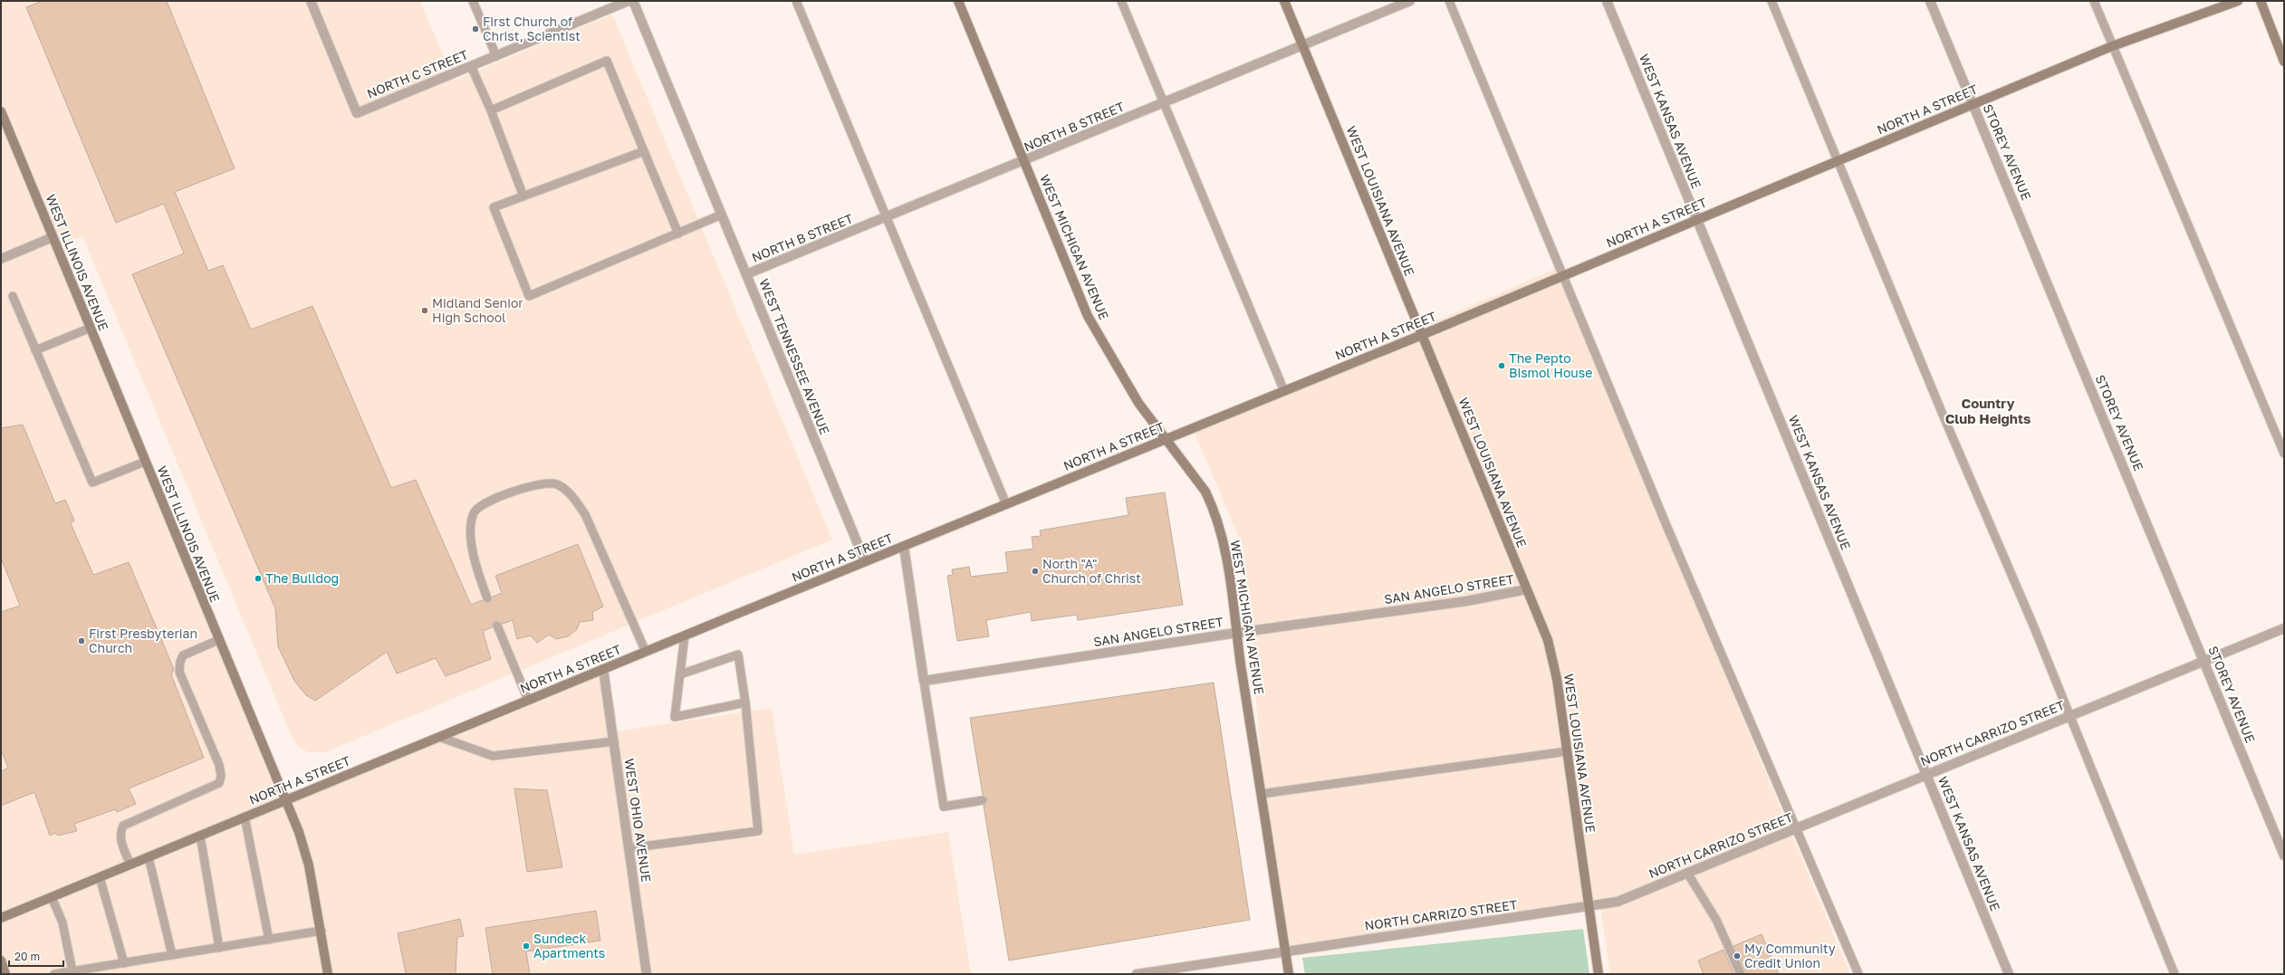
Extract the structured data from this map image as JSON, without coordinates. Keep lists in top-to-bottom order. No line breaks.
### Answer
{"streets":{"main road":["NORTH A STREET","WEST LOUISIANA AVENUE","WEST MICHIGAN AVENUE","WEST ILLINOIS AVENUE"],"street":["NORTH C STREET","WEST KANSAS AVENUE","NORTH B STREET","STOREY AVENUE","WEST TENNESSEE AVENUE","SAN ANGELO STREET","NORTH CARRIZO STREET","WEST OHIO AVENUE"]},"crossings":[["NORTH A STREET","WEST KANSAS AVENUE"],["NORTH A STREET","STOREY AVENUE"],["NORTH A STREET","WEST LOUISIANA AVENUE"],["NORTH A STREET","WEST MICHIGAN AVENUE"],["NORTH A STREET","WEST ILLINOIS AVENUE"],["NORTH A STREET","WEST TENNESSEE AVENUE"],["NORTH A STREET","WEST OHIO AVENUE"],["WEST KANSAS AVENUE","NORTH CARRIZO STREET"],["NORTH B STREET","WEST LOUISIANA AVENUE"],["NORTH B STREET","WEST MICHIGAN AVENUE"],["NORTH B STREET","WEST TENNESSEE AVENUE"],["STOREY AVENUE","NORTH CARRIZO STREET"],["WEST LOUISIANA AVENUE","SAN ANGELO STREET"],["WEST LOUISIANA AVENUE","NORTH CARRIZO STREET"],["WEST MICHIGAN AVENUE","SAN ANGELO STREET"],["WEST MICHIGAN AVENUE","NORTH CARRIZO STREET"]],"districts":["Country Club Heights"],"places":["First Church of Christ, Scientist","Midland Senior High School","The Pepto Bismol House","North \"A\" Church of Christ","The Bulldog","First Presbyterian Church","Sundeck Apartments","My Community Credit Union"],"scale_bar":"20 m"}
